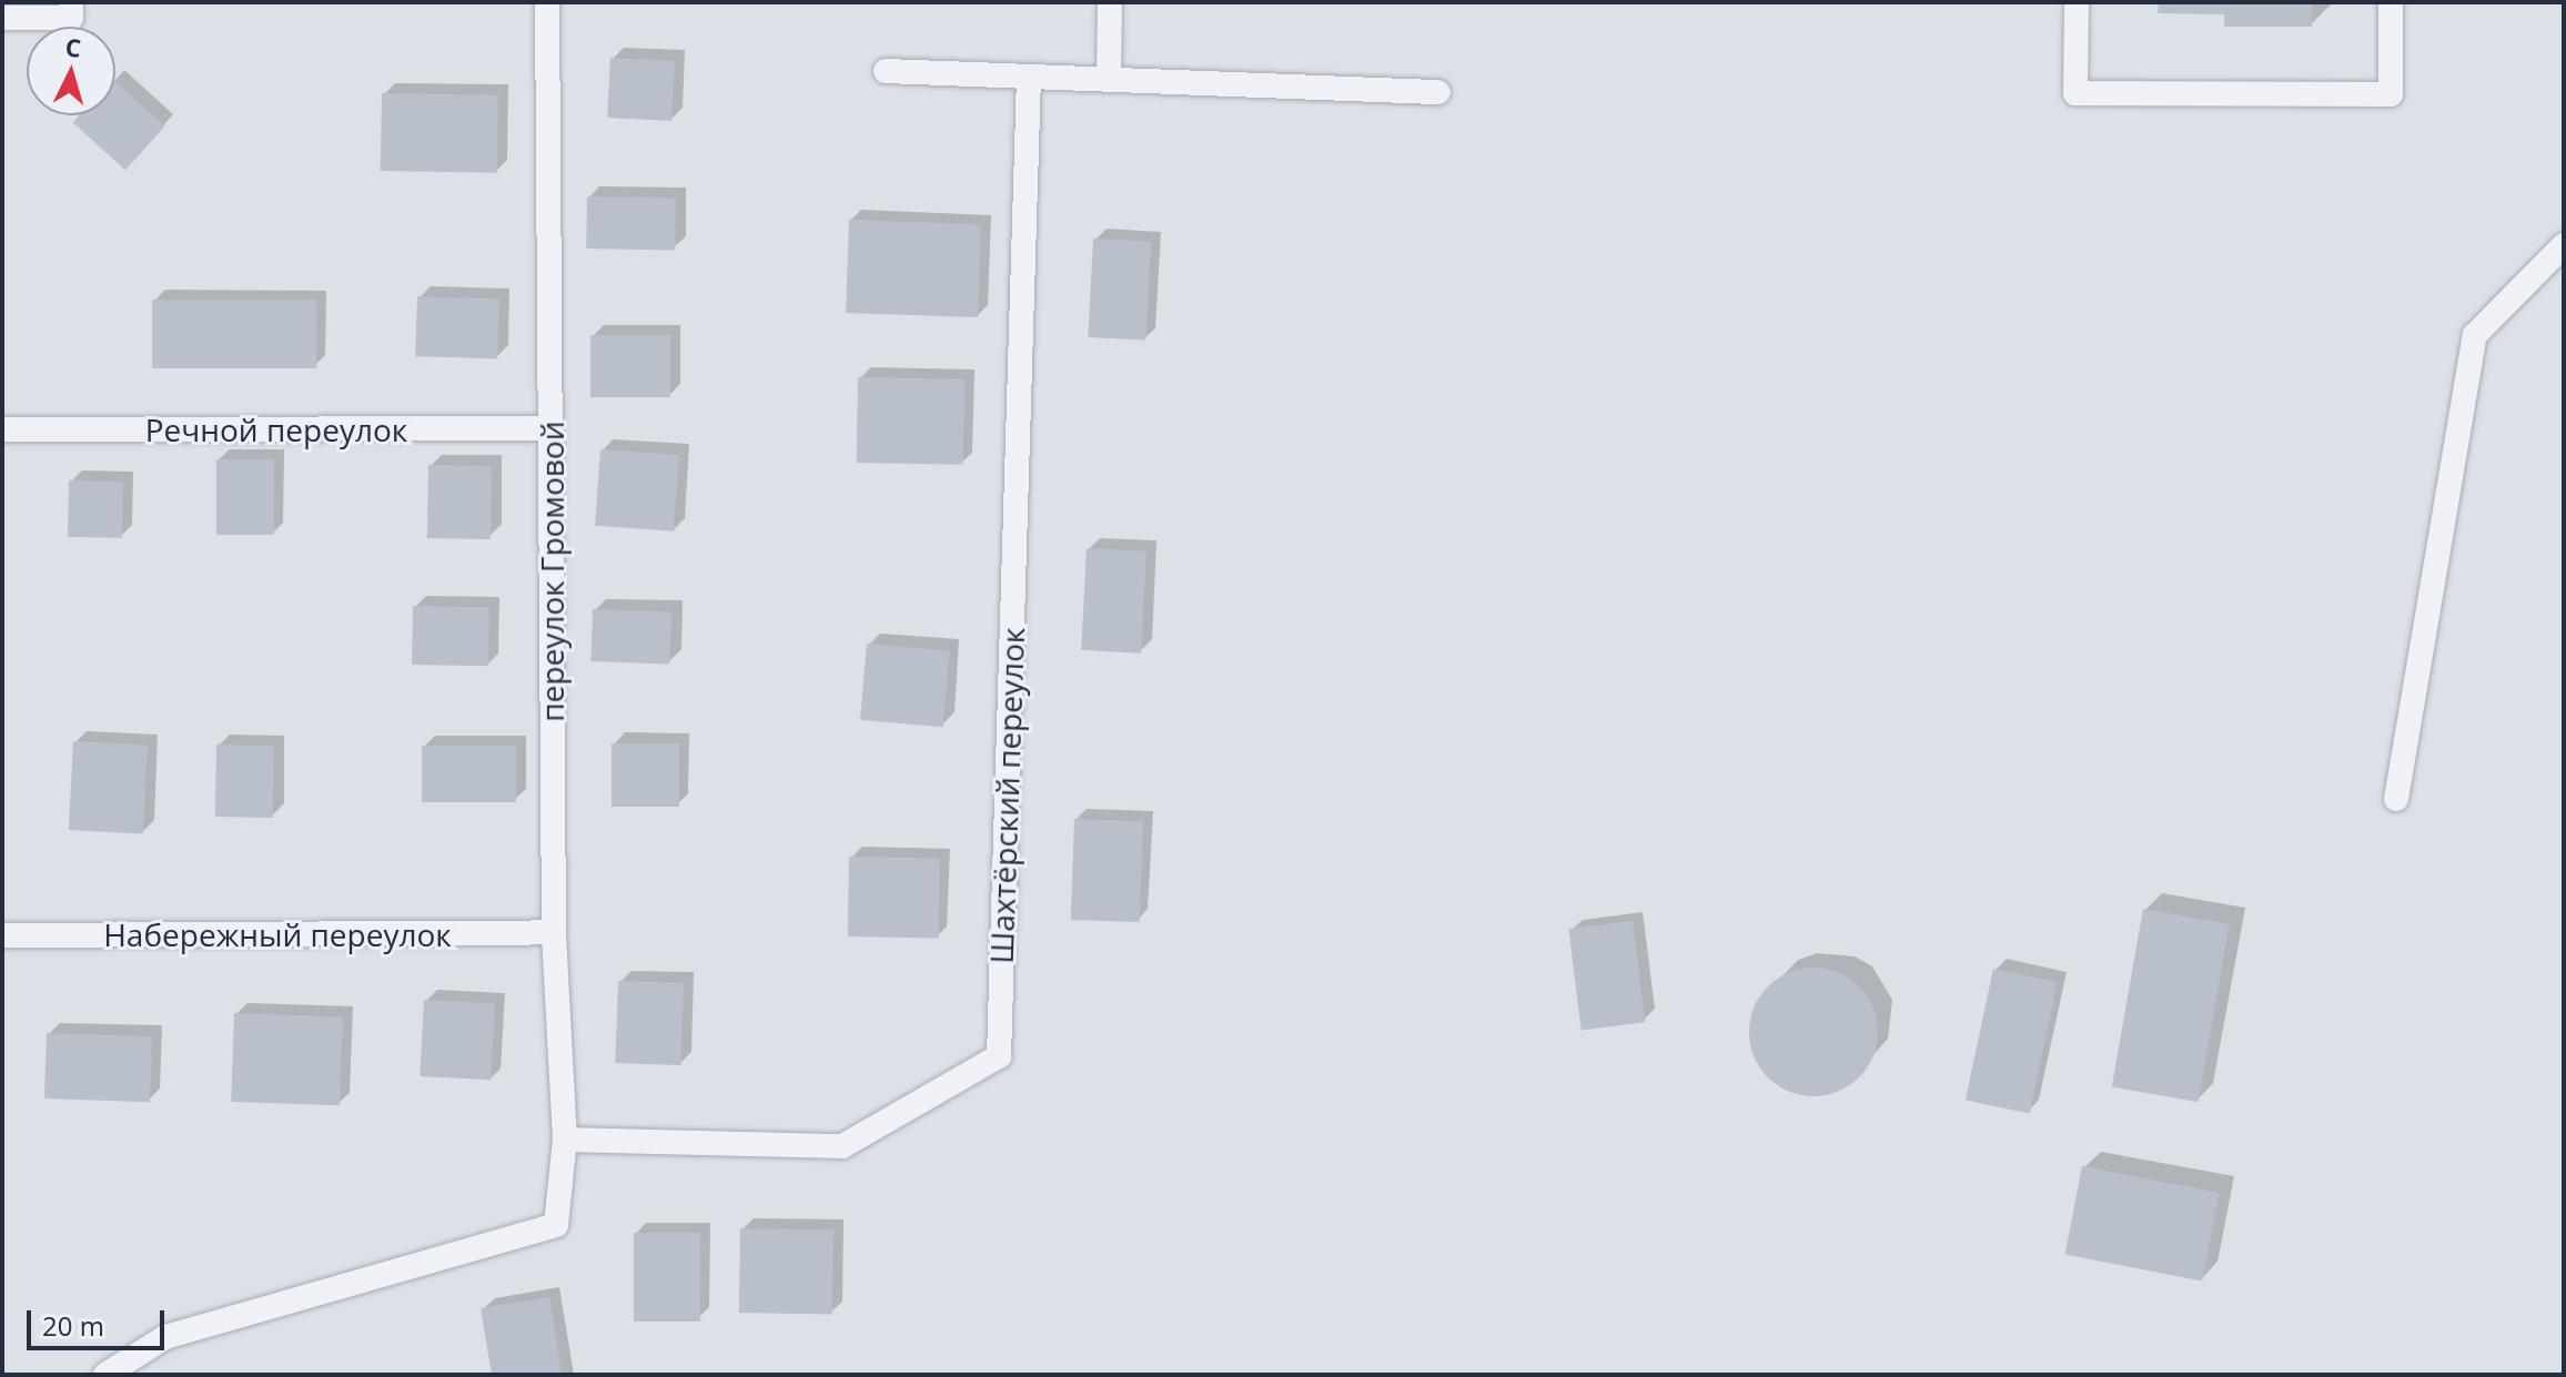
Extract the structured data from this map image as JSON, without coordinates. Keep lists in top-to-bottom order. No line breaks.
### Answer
{"streets":{"lane":["Речной переулок","переулок Громовой","Шахтёрский переулок","Набережный переулок"]},"crossings":[["Речной переулок","переулок Громовой"],["переулок Громовой","Шахтёрский переулок"],["переулок Громовой","Набережный переулок"]],"scale_bar":"20 m","north":"top"}
